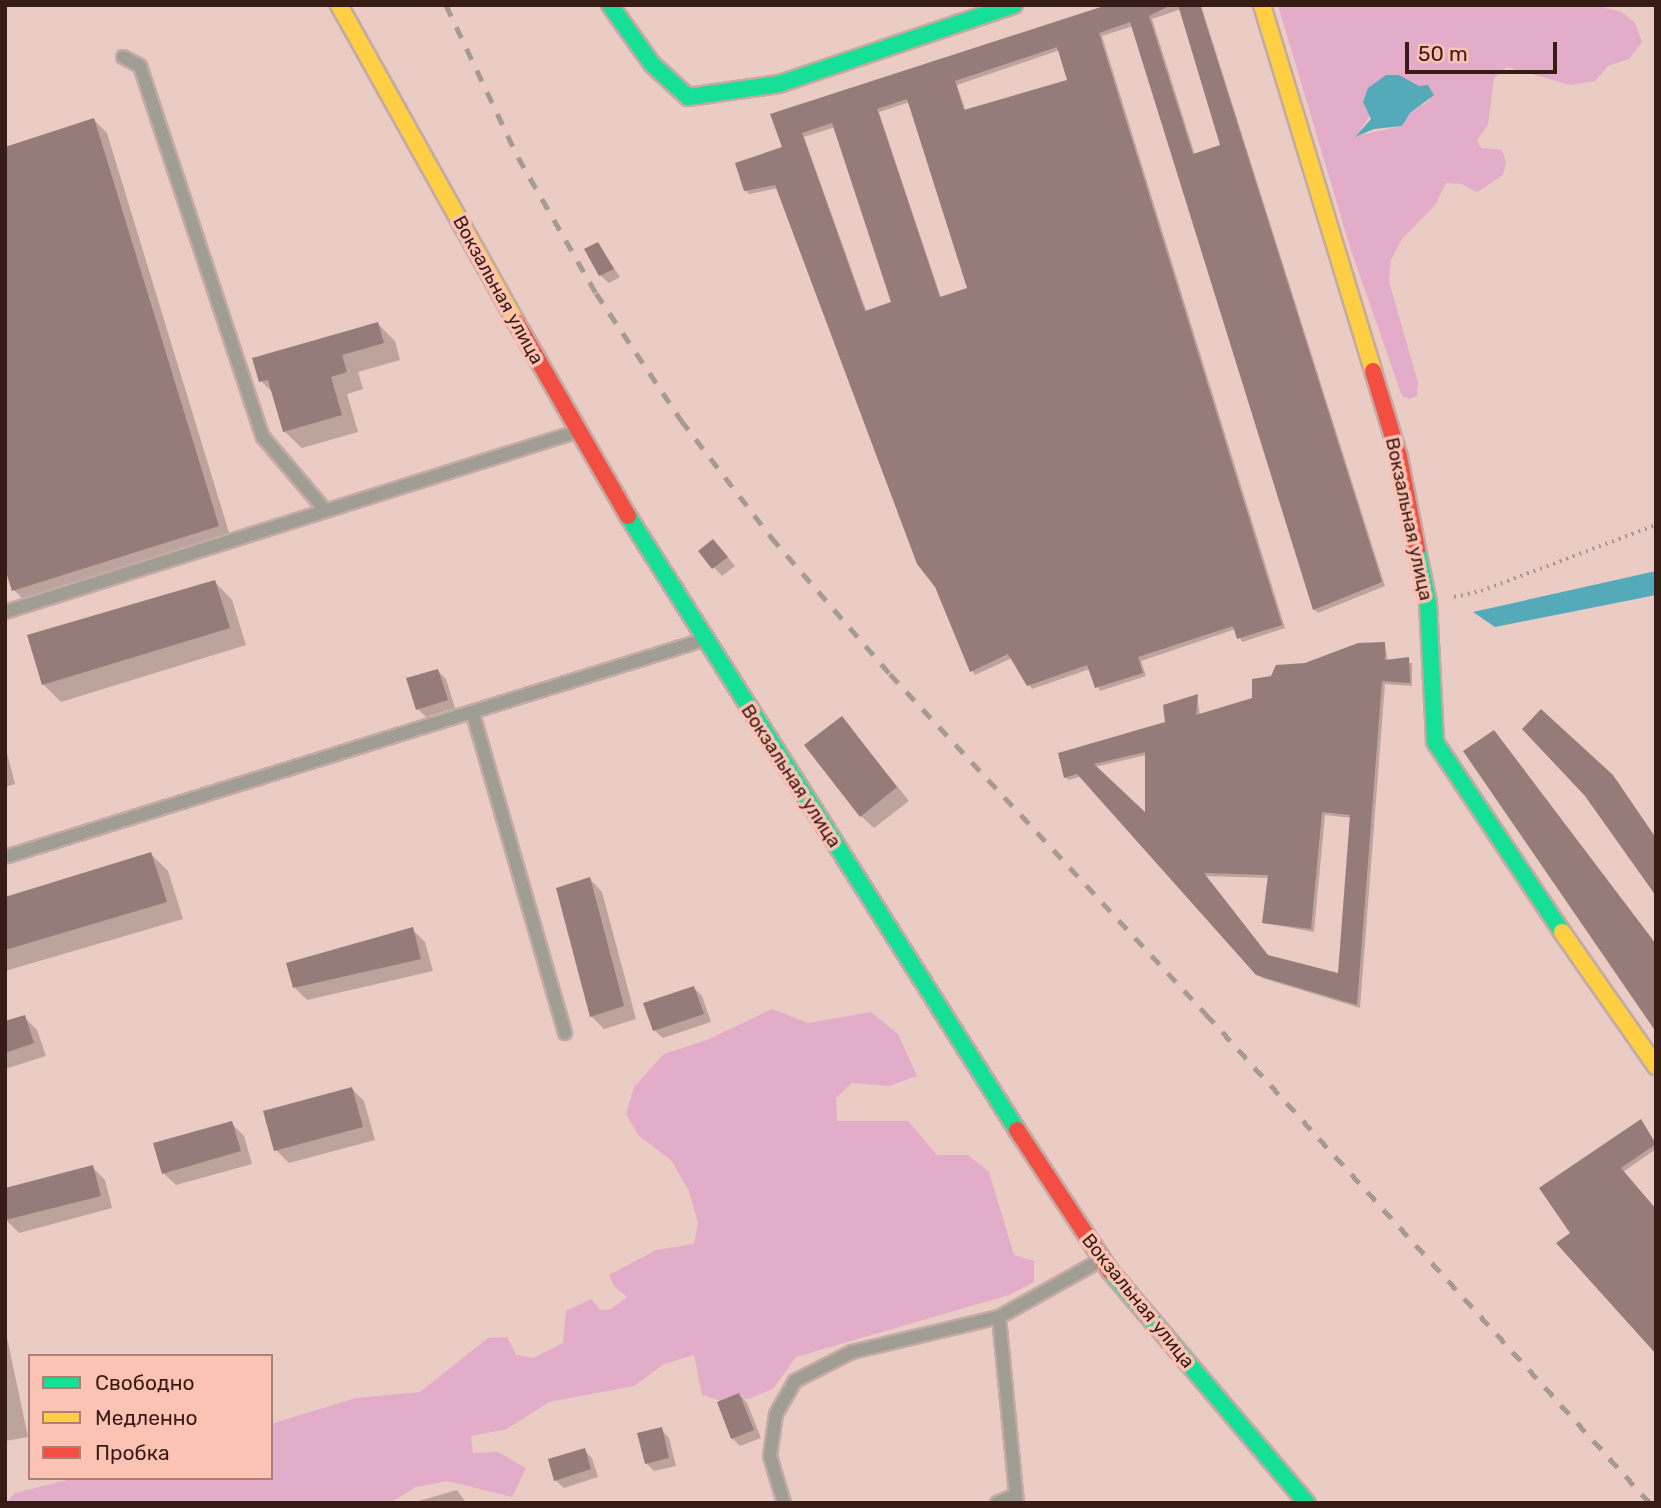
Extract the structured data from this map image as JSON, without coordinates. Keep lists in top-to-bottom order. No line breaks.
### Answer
{"streets":{"street":["Вокзальная улица"]},"legend":["Свободно","Медленно","Пробка"],"scale_bar":"50 m"}
